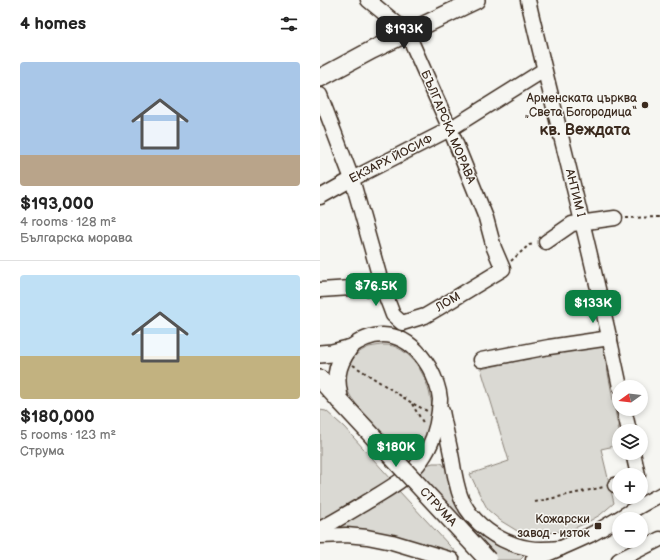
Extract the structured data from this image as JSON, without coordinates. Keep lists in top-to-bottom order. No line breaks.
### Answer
{"streets":{"main road":["СТРУМА"],"street":["БЪЛГАРСКА МОРАВА","ЕКЗАРХ ЙОСИФ","АНТИМ I","ЛОМ"]},"crossings":[["БЪЛГАРСКА МОРАВА","ЕКЗАРХ ЙОСИФ"],["БЪЛГАРСКА МОРАВА","ЛОМ"],["ЕКЗАРХ ЙОСИФ","АНТИМ I"]],"districts":["кв. Веждата"],"places":{"other":["Арменската църква „Света Богородица“"],"transit":["Кожарски завод - изток"]},"north":"left","page":{"heading":"4 homes","price":["$193K","$76.5K","$133K","$180K"],"list":[{"name":"$193,000","note":"4 rooms · 128 m² · Българска морава"},{"name":"$180,000","note":"5 rooms · 123 m² · Струма"}],"map_buttons":["+","−"]}}
